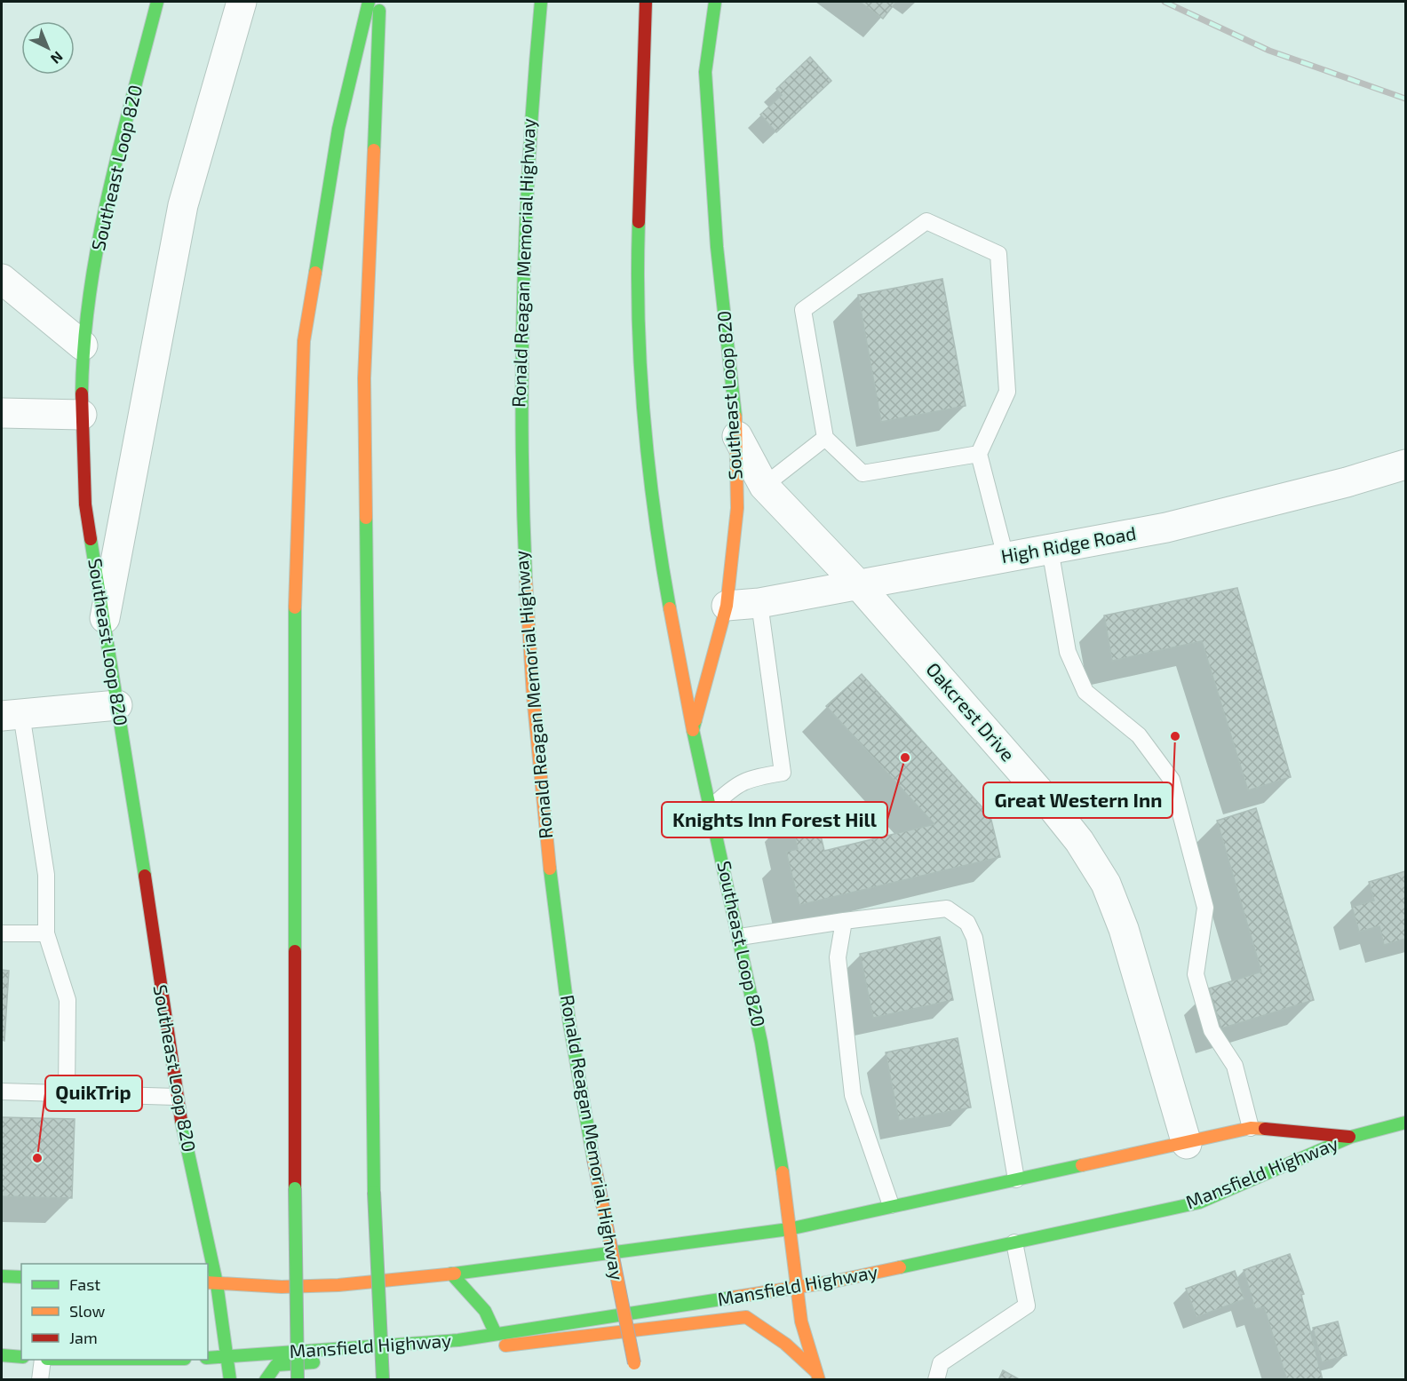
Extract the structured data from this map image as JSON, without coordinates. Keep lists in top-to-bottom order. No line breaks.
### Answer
{"streets":{"main road":["Southeast Loop 820","Ronald Reagan Memorial Highway","Mansfield Highway"],"street":["High Ridge Road","Oakcrest Drive"]},"crossings":[["Southeast Loop 820","High Ridge Road"],["Southeast Loop 820","Oakcrest Drive"],["Southeast Loop 820","Mansfield Highway"],["High Ridge Road","Oakcrest Drive"],["Oakcrest Drive","Mansfield Highway"]],"places":["Great Western Inn","Knights Inn Forest Hill","QuikTrip"],"legend":["Fast","Slow","Jam"],"north":"bottom right"}
